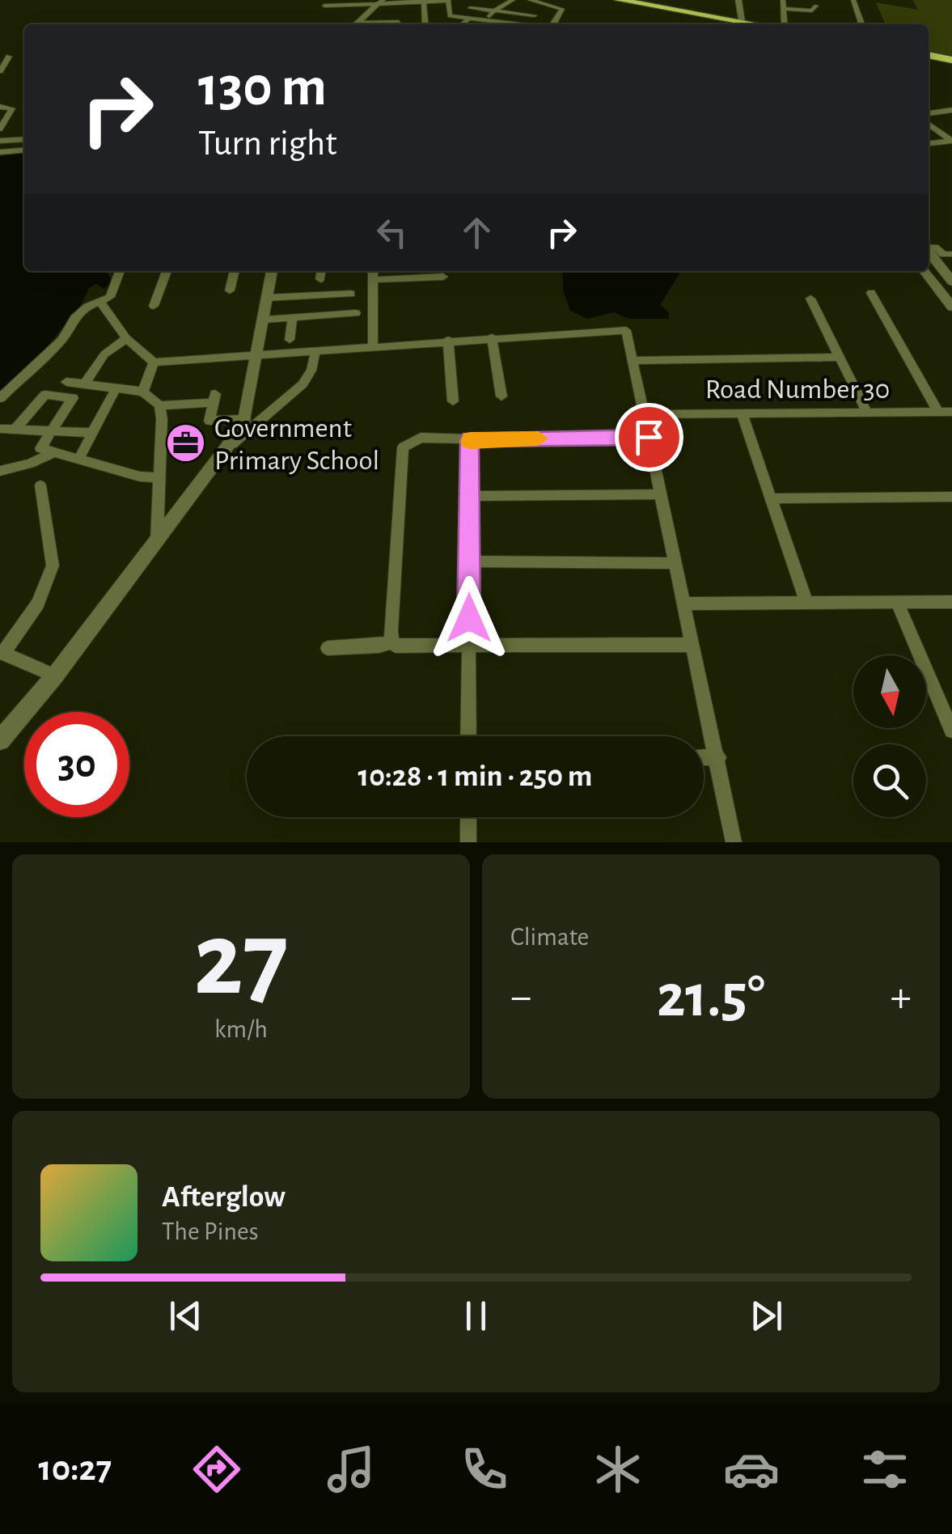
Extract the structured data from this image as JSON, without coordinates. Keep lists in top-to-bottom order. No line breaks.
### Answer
{"streets":{"street":["Road Number 30"]},"places":{"office":["Government Primary School"]},"north":"bottom","page":{"turn":["130 m","Turn right"],"limit":"30","trip":"10:28 · 1 min · 250 m","tile":[["27","km/h"],"Climate"],"heat":["−","21.5°","+"],"song":["Afterglow","The Pines"],"tabs":"10:27"}}
